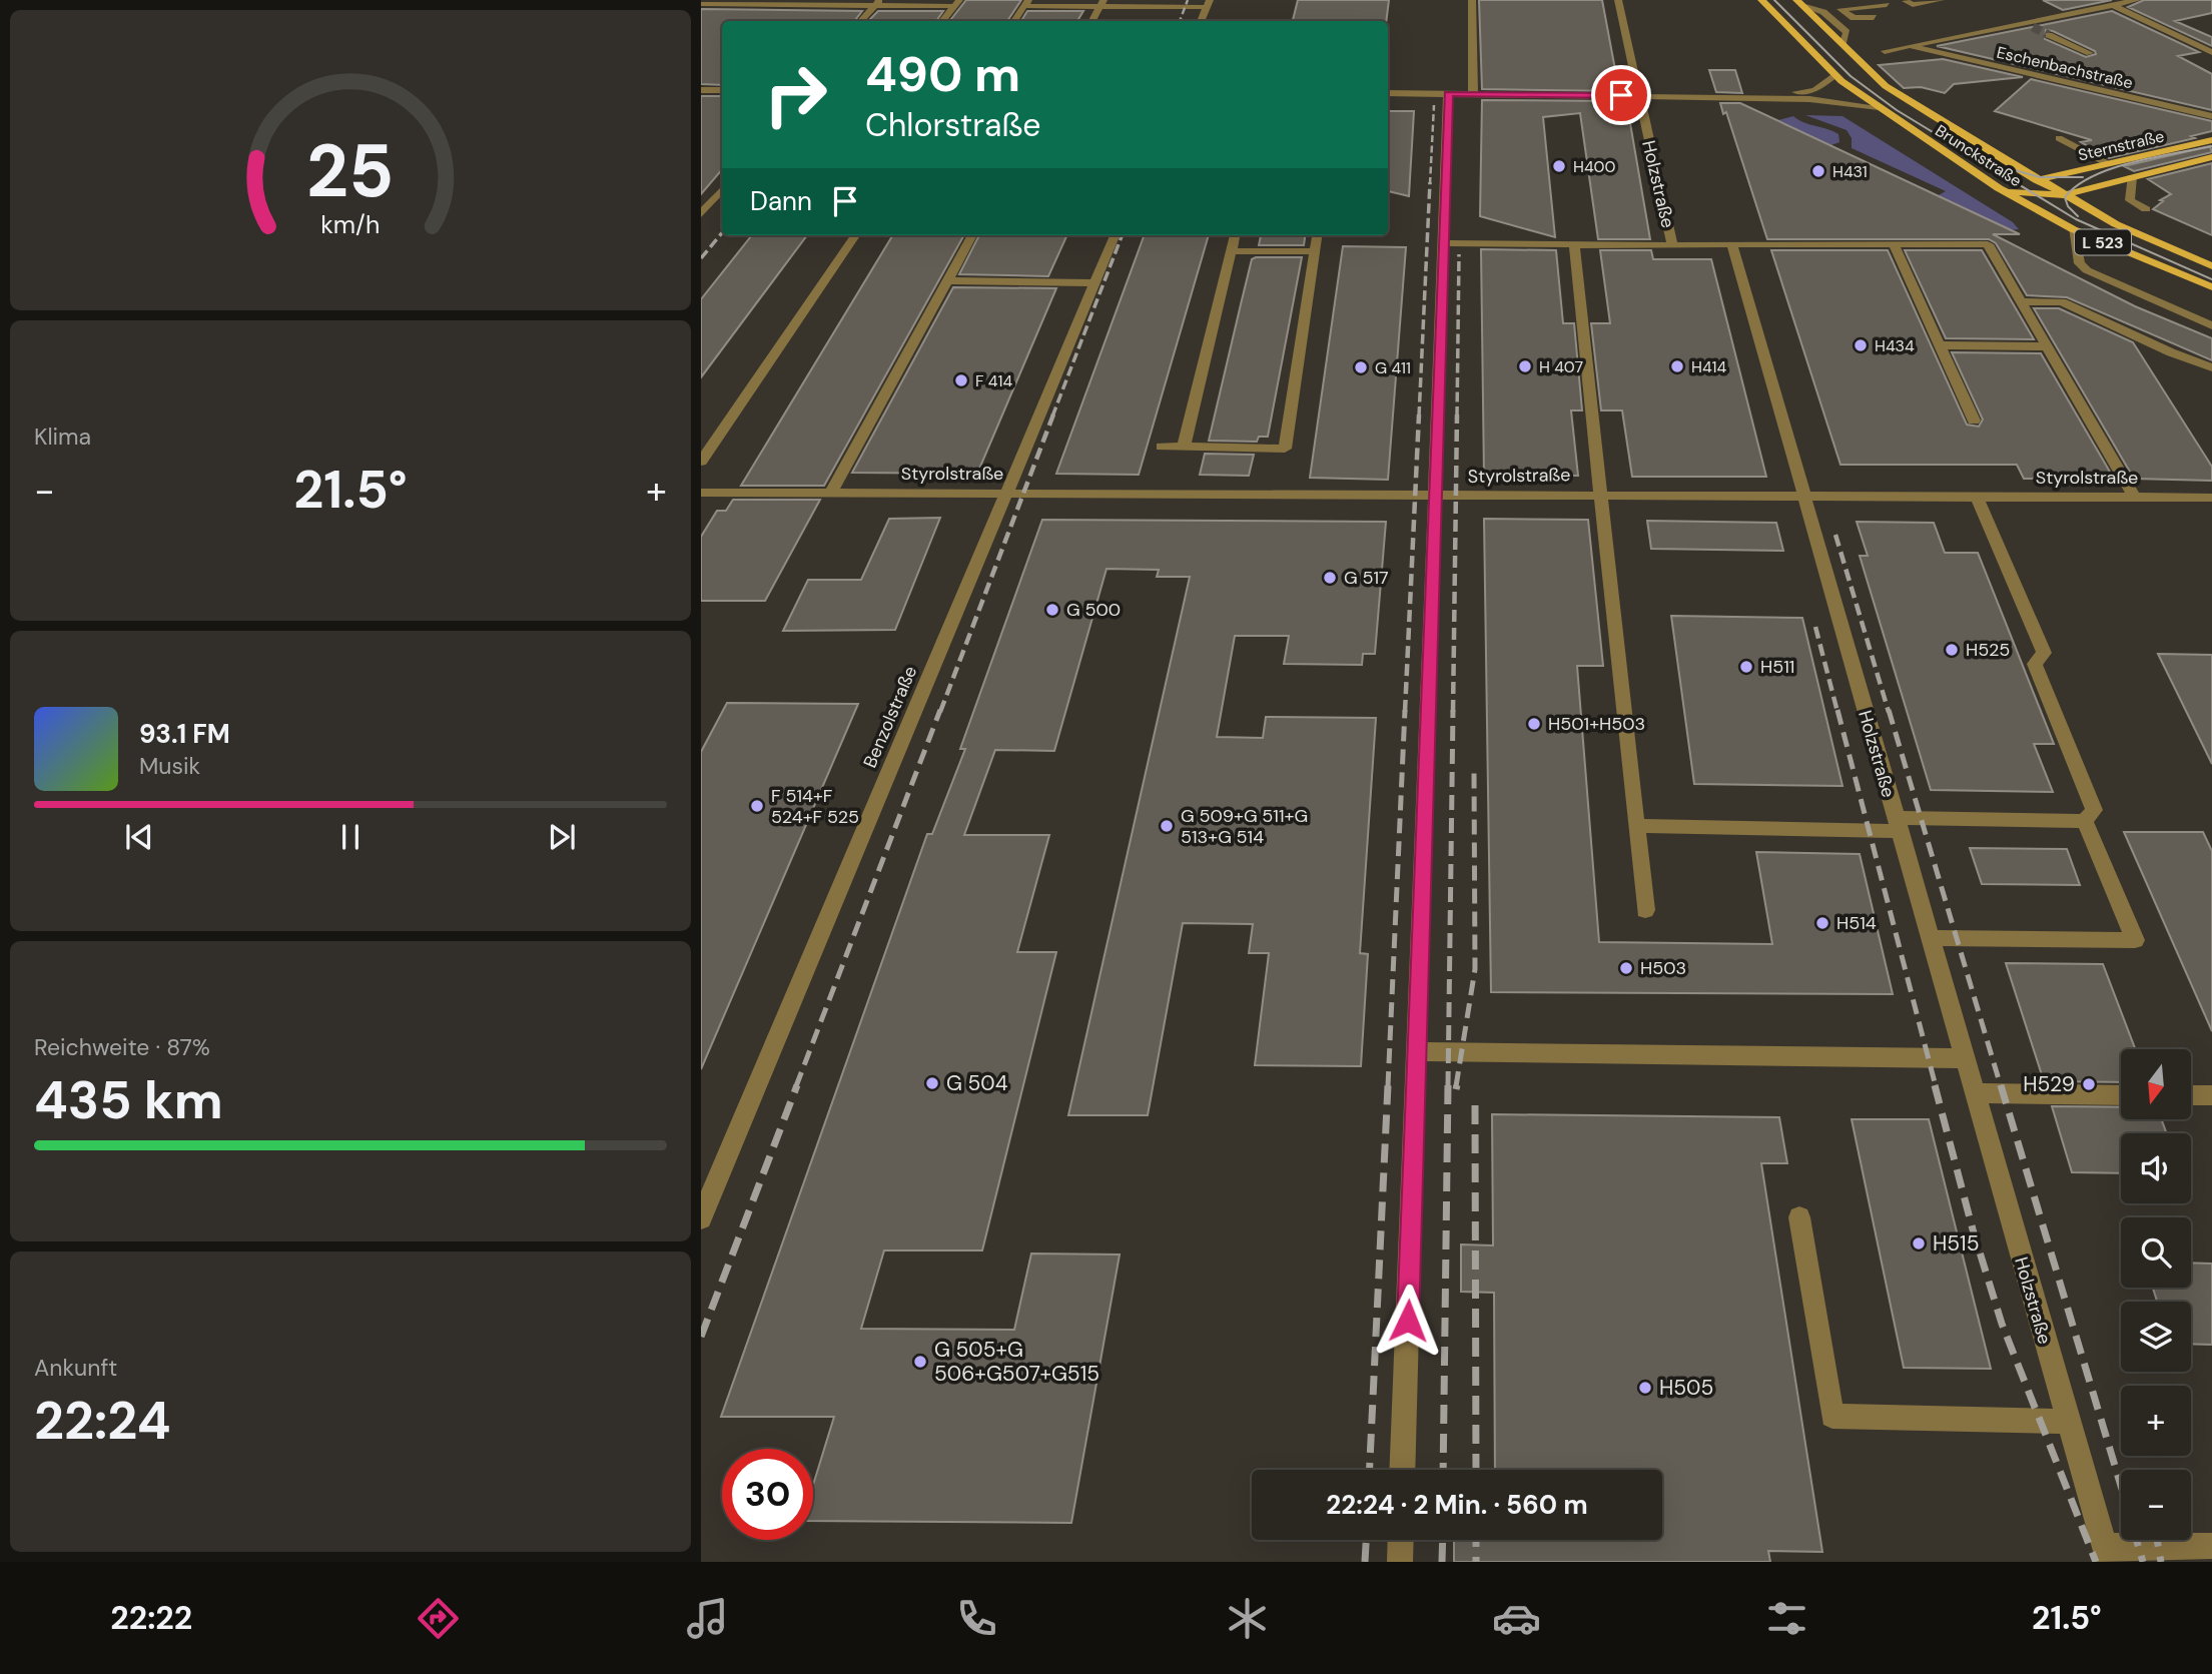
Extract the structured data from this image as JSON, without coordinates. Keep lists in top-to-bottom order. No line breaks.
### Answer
{"streets":{"main road":["Sternstraße","Brunckstraße","L 523"],"street":["Eschenbachstraße","Holzstraße","Styrolstraße","Benzolstraße"]},"crossings":[["Sternstraße","Brunckstraße"],["Holzstraße","Styrolstraße"],["Styrolstraße","Benzolstraße"]],"places":["H400","H431","H434","H 407","H414","G 411","F 414","G 517","G 500","H525","H511","H501+H503","F 514+F 524+F 525","G 509+G 511+G 513+G 514","H514","H503","G 504","H529","H515","G 505+G 506+G507+G515","H505"],"north":"bottom","page":{"turn":["490 m","Chlorstraße"],"then":"Dann","tile":["Klima",["Reichweite · 87%","435 km"],["Ankunft","22:24"]],"heat":["−","21.5°","+"],"song":["93.1 FM","Musik"],"map_buttons":["+","−"],"limit":"30","trip":"22:24 · 2 Min. · 560 m","tabs":["22:22","21.5°"],"gauge":["25","km/h"]}}
